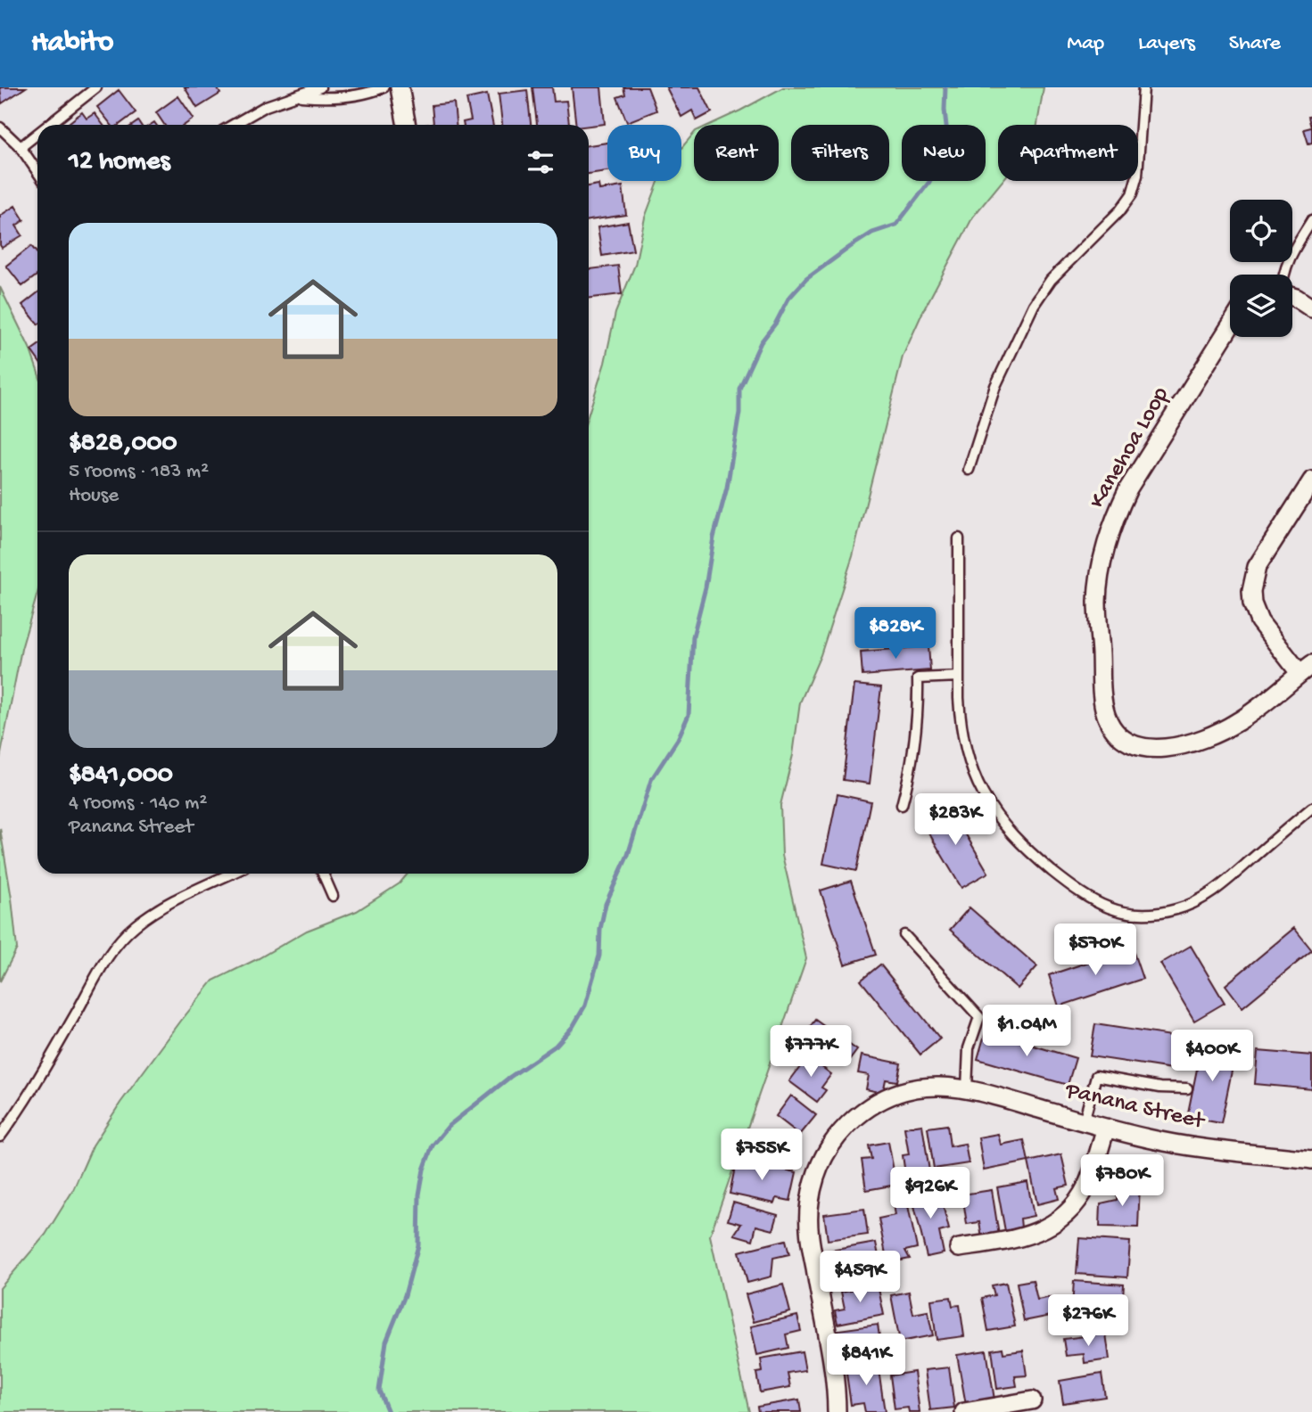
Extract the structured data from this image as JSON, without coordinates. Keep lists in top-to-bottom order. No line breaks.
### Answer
{"streets":{"street":["Kanehoa Loop","Panana Street"]},"page":{"header":"Habito","nav":["Map","Layers","Share"],"chip":["Buy","Rent","Filters","New","Apartment"],"heading":"12 homes","list":[{"name":"$828,000","note":"5 rooms · 183 m² · House"},{"name":"$841,000","note":"4 rooms · 140 m² · Panana Street"}],"price":["$828K","$283K","$570K","$1.04M","$777K","$400K","$755K","$780K","$926K","$459K","$276K","$841K"]}}
